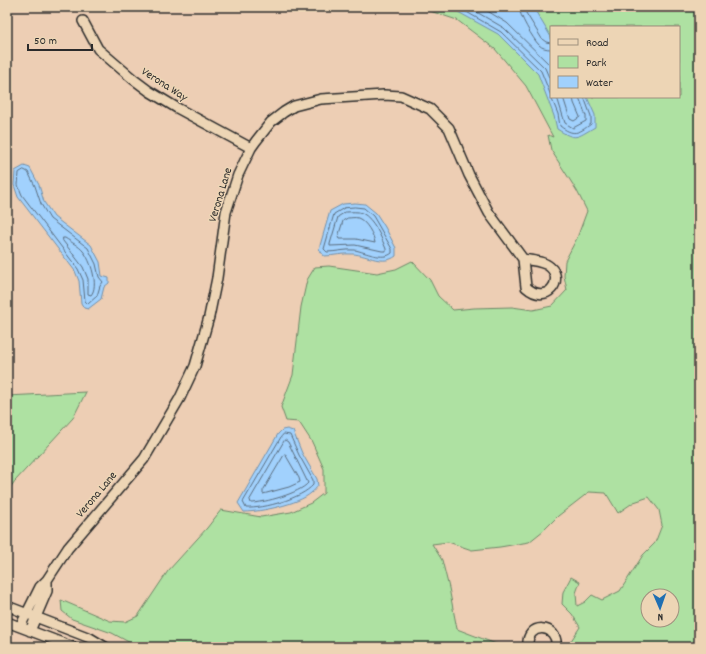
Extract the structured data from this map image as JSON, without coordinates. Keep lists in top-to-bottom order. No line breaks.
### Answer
{"streets":{"street":["Verona Way","Verona Lane"]},"crossings":[["Verona Way","Verona Lane"]],"legend":["Road","Park","Water"],"scale_bar":"50 m","north":"bottom"}
